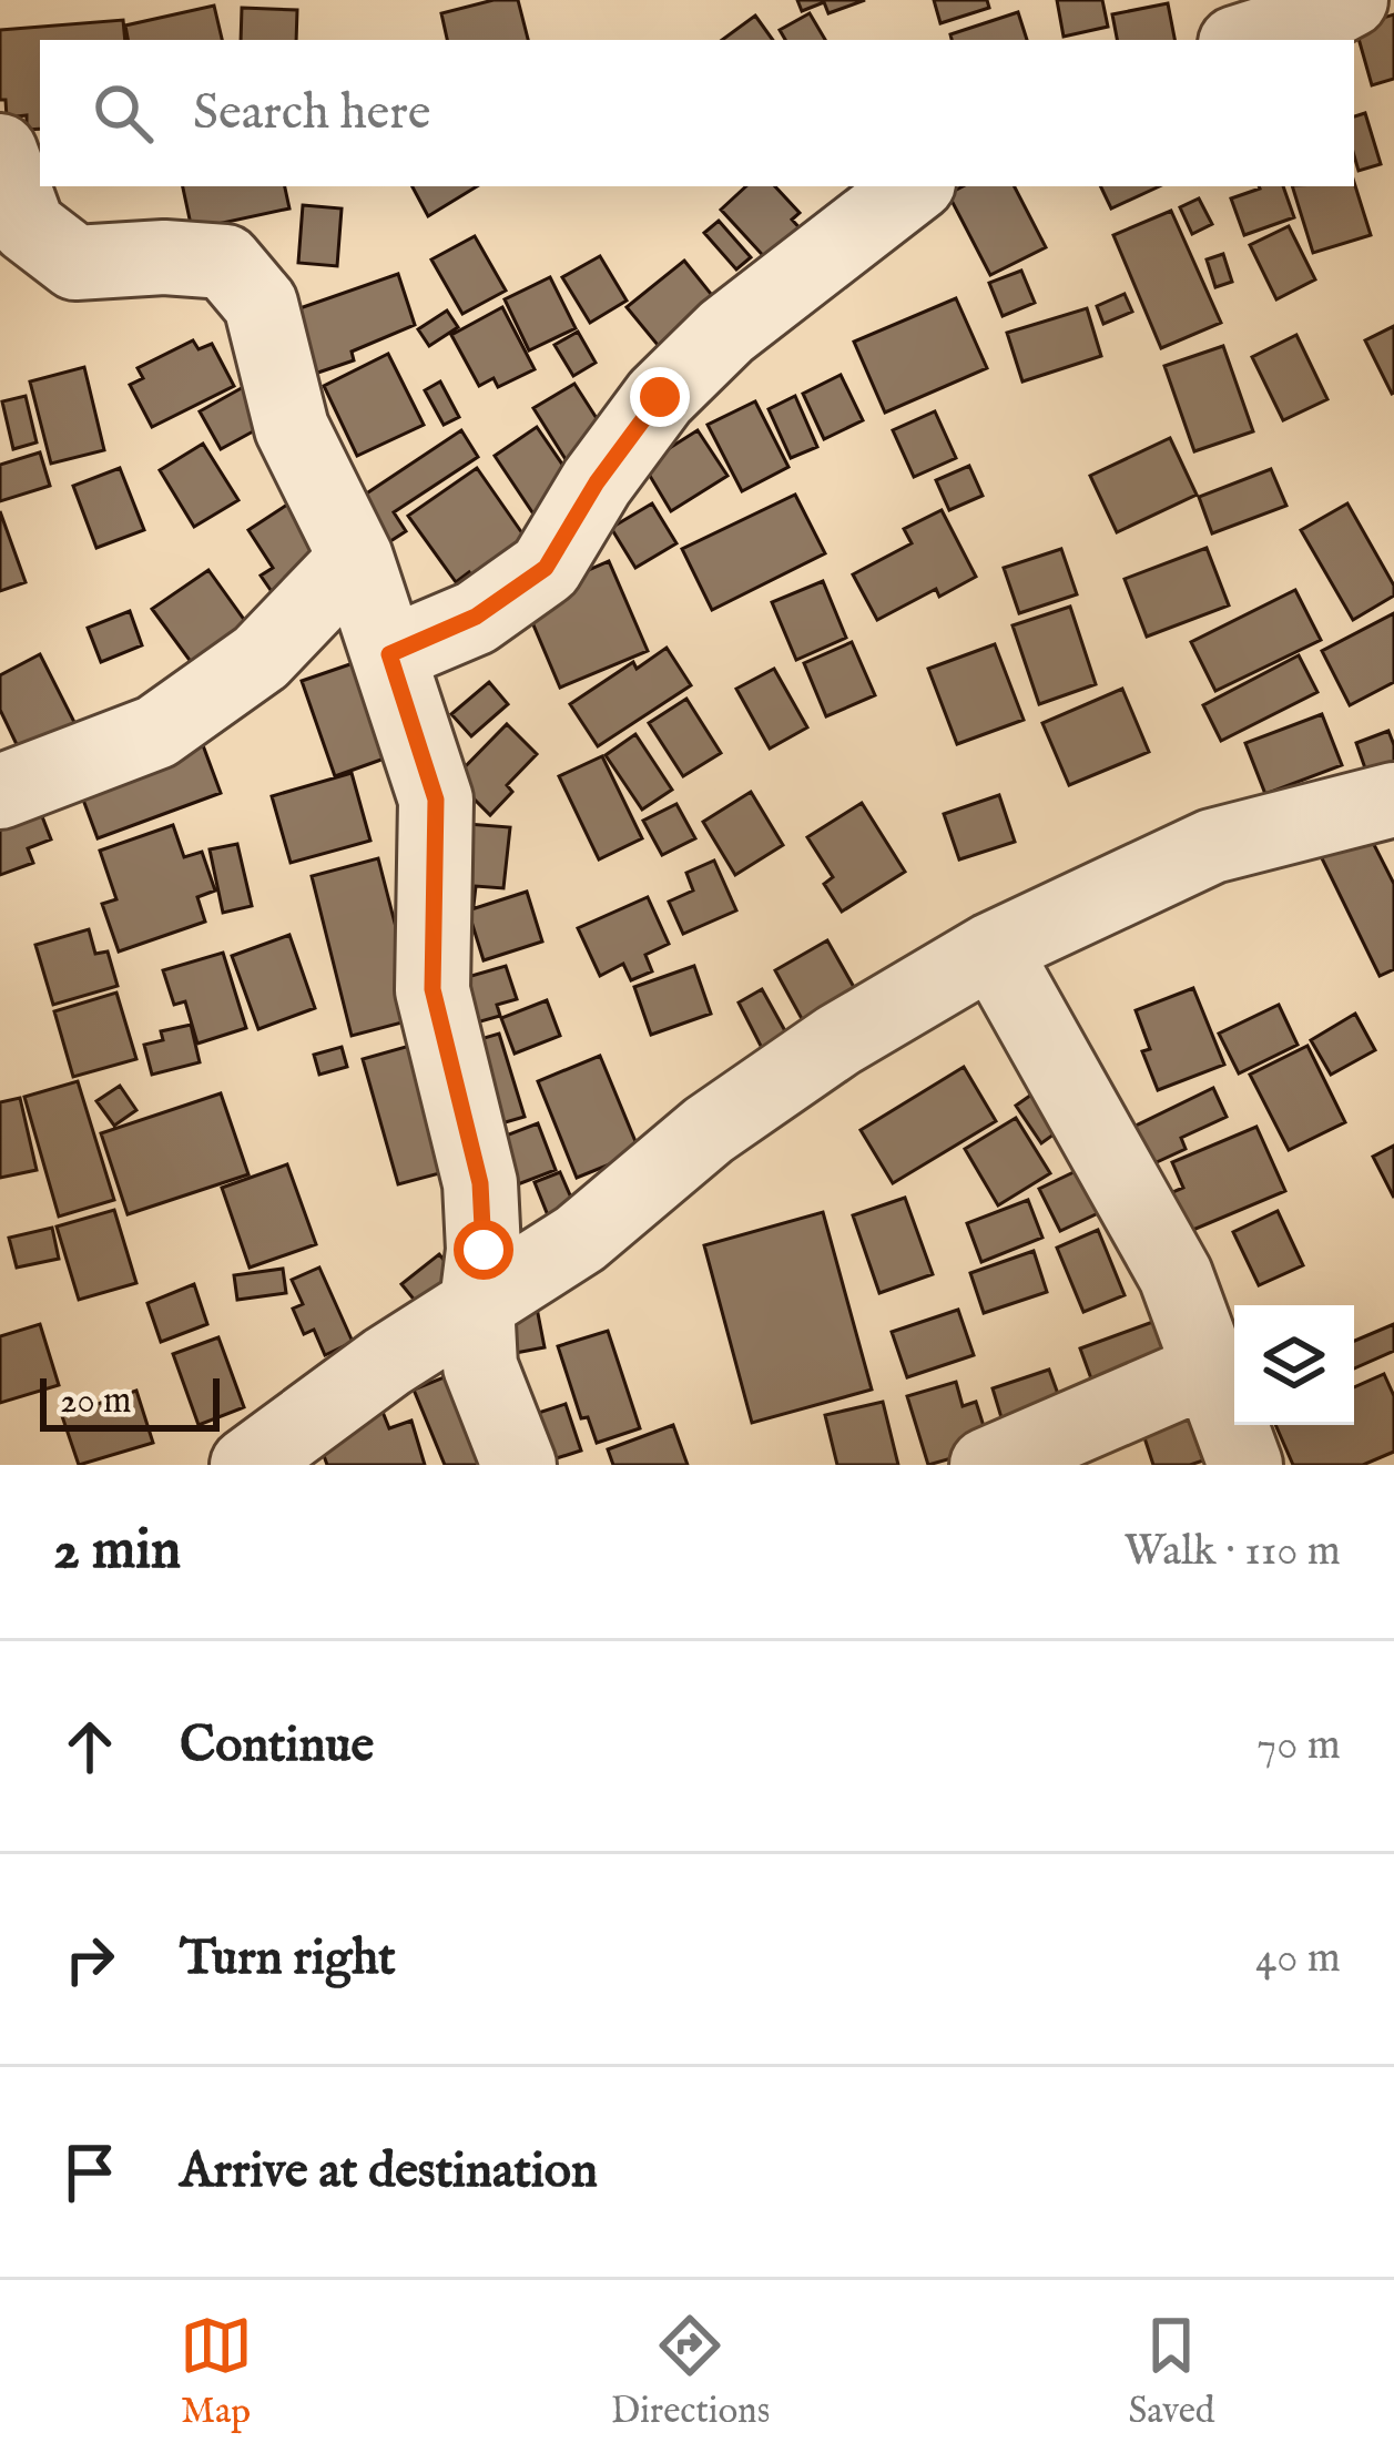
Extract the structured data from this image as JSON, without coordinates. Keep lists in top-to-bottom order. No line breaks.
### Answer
{"scale_bar":"20 m","page":{"search":"Search here","scale":"20 m","heading":["2 min","Walk · 110 m"],"list":[["Continue","70 m"],["Turn right","40 m"],"Arrive at destination"],"nav":["Map","Directions","Saved"]}}
